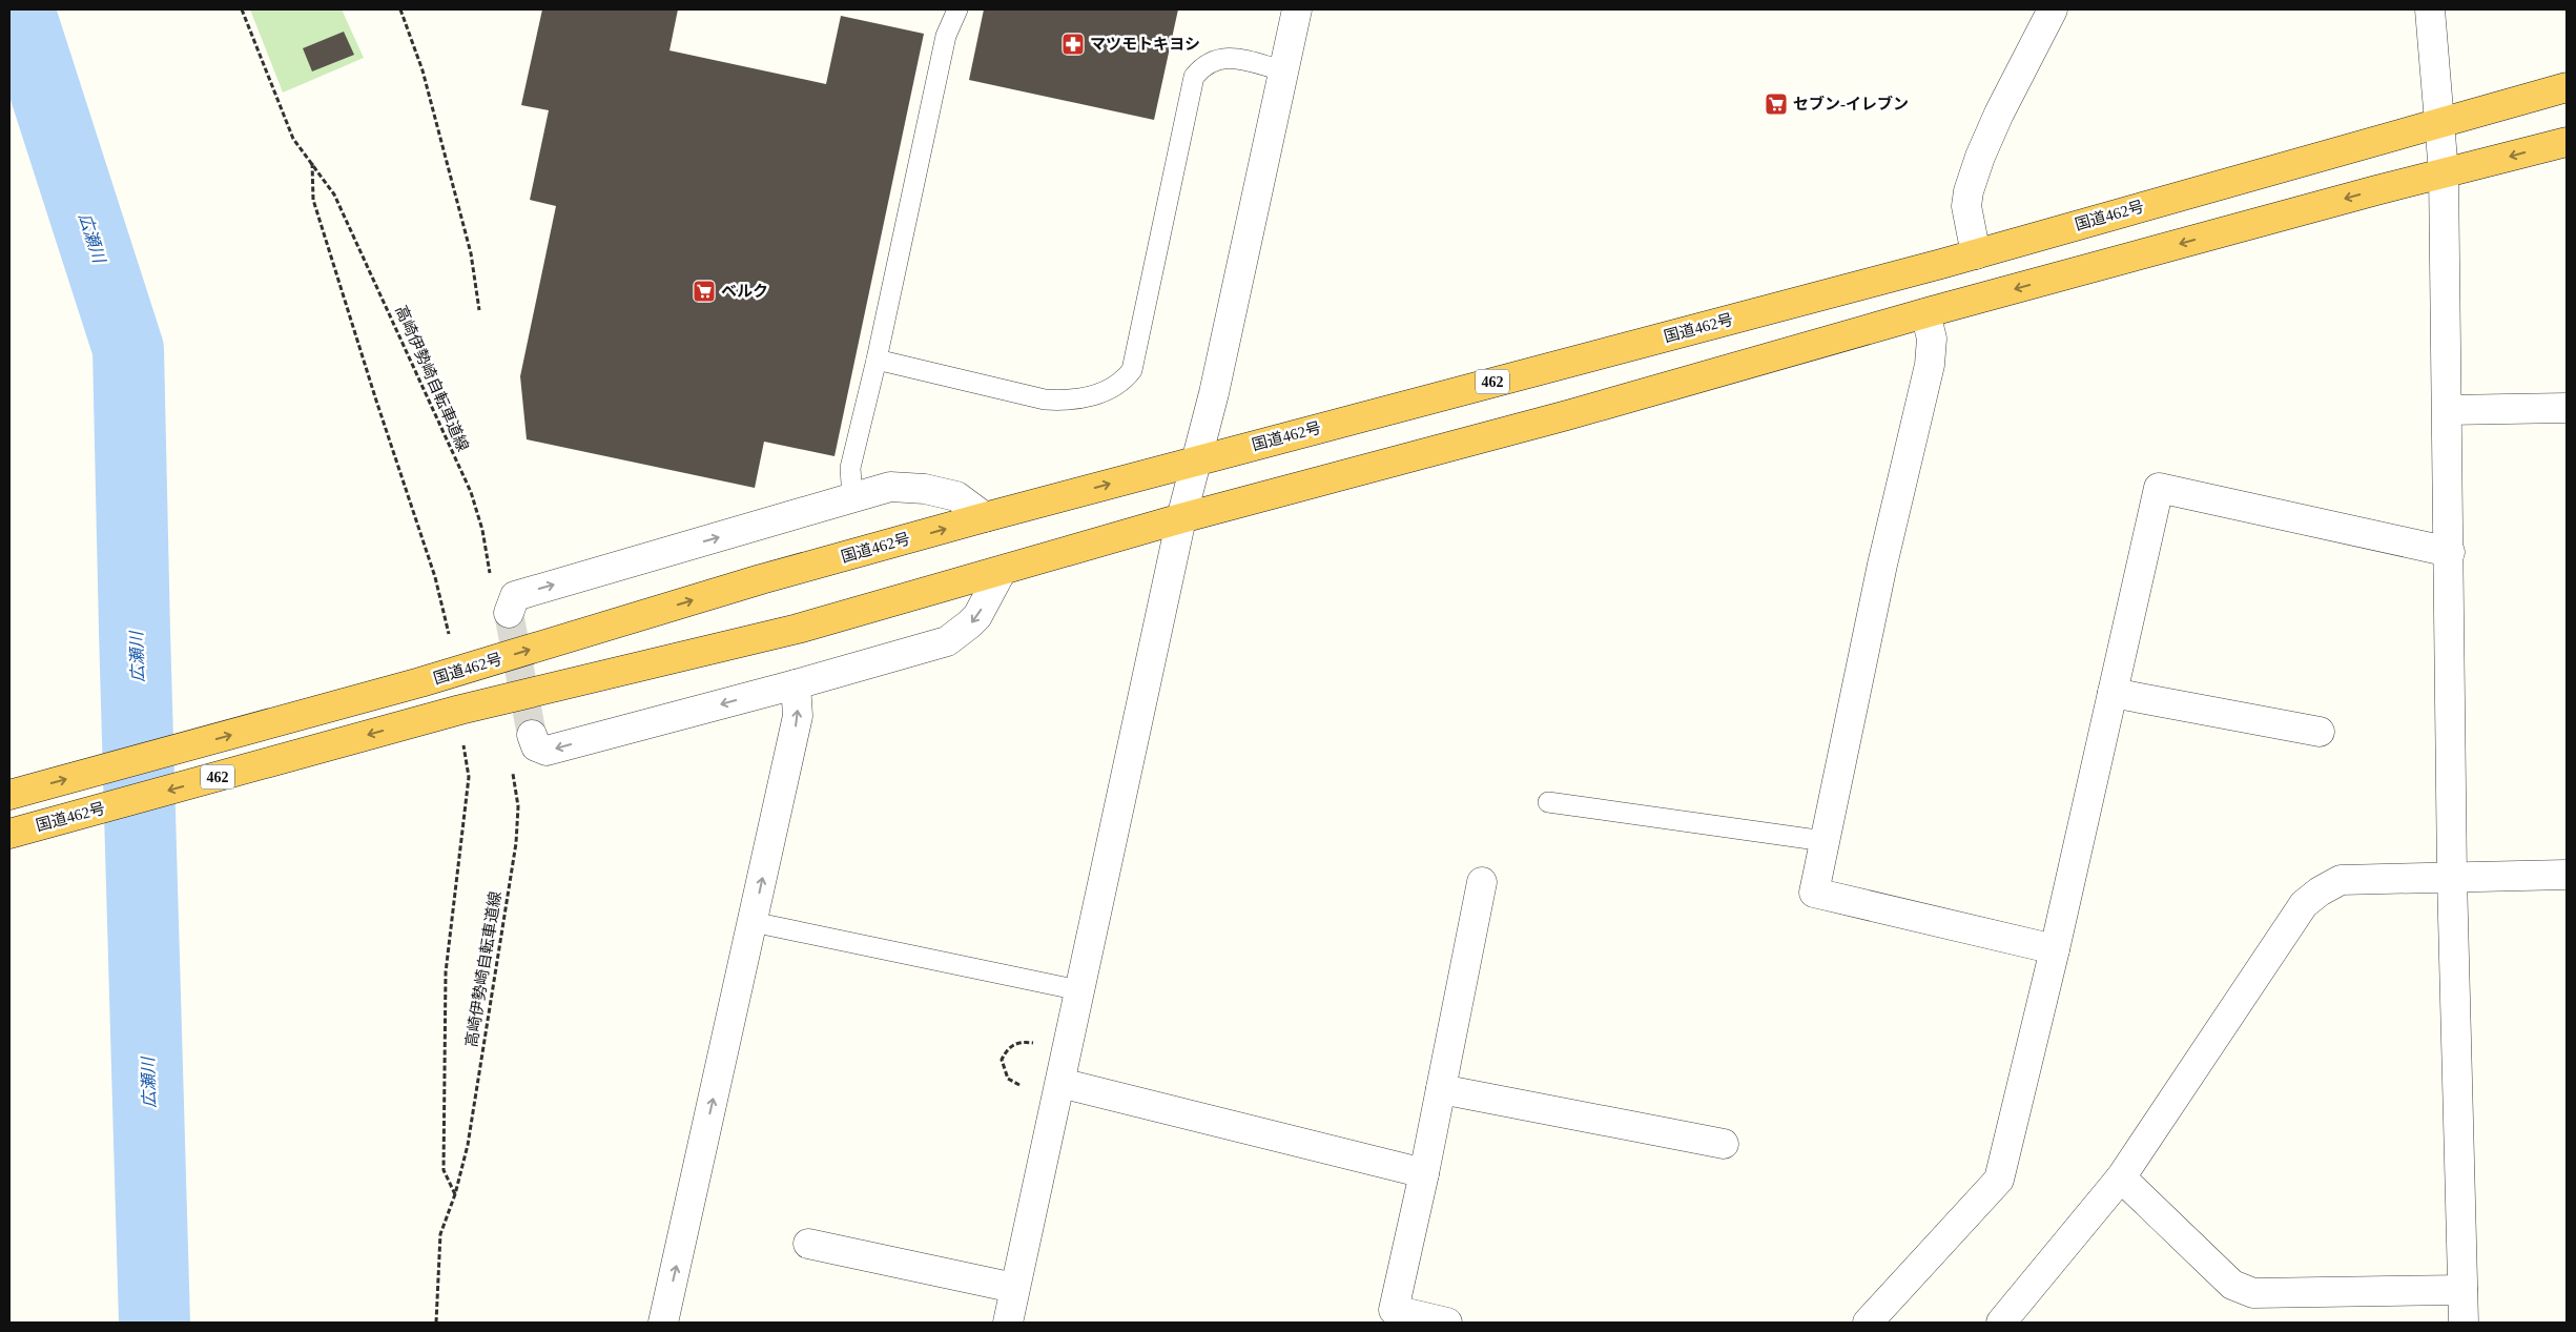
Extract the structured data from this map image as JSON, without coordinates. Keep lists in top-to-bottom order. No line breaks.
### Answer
{"streets":{"highway":["国道462号","462"],"path":["高崎伊勢崎自転車道線"]},"water":["広瀬川"],"places":{"pharmacy":["マツモトキヨシ"],"supermarket":["セブン-イレブン","ベルク"]}}
